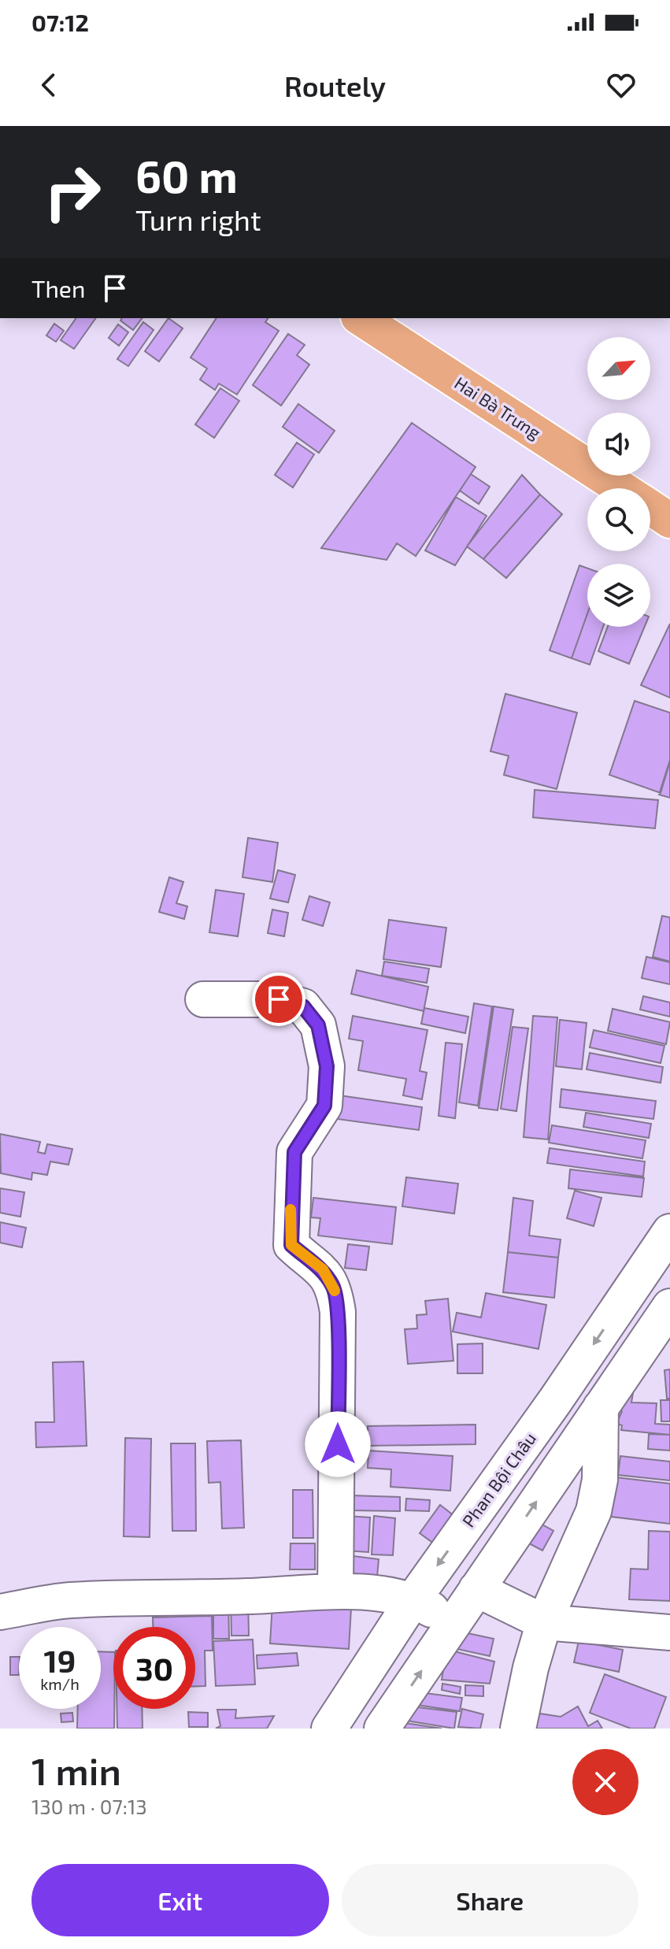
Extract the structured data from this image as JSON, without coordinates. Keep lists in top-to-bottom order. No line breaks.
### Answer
{"streets":{"main road":["Hai Bà Trưng"],"street":["Phan Bội Châu"]},"north":"top right","page":{"status":"07:12","header":"Routely","turn":["60 m","Turn right"],"then":"Then","speed":"19 km/h","limit":"30","heading":["1 min","130 m · 07:13"],"buttons":["Exit","Share"]}}
